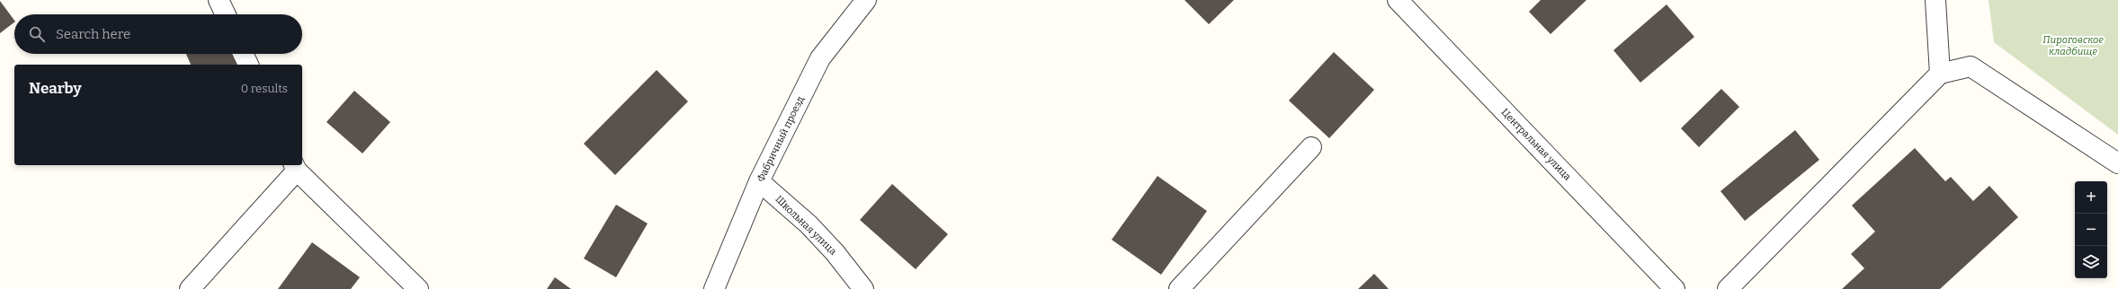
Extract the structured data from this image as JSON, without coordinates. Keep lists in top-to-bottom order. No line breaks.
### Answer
{"streets":{"street":["Фабричный проезд","Центральная улица","Школьная улица"]},"crossings":[["Фабричный проезд","Школьная улица"]],"parks":["Пироговское кладбище"],"page":{"search":"Search here","heading":["Nearby","0 results"],"map_buttons":["+","−"]}}
